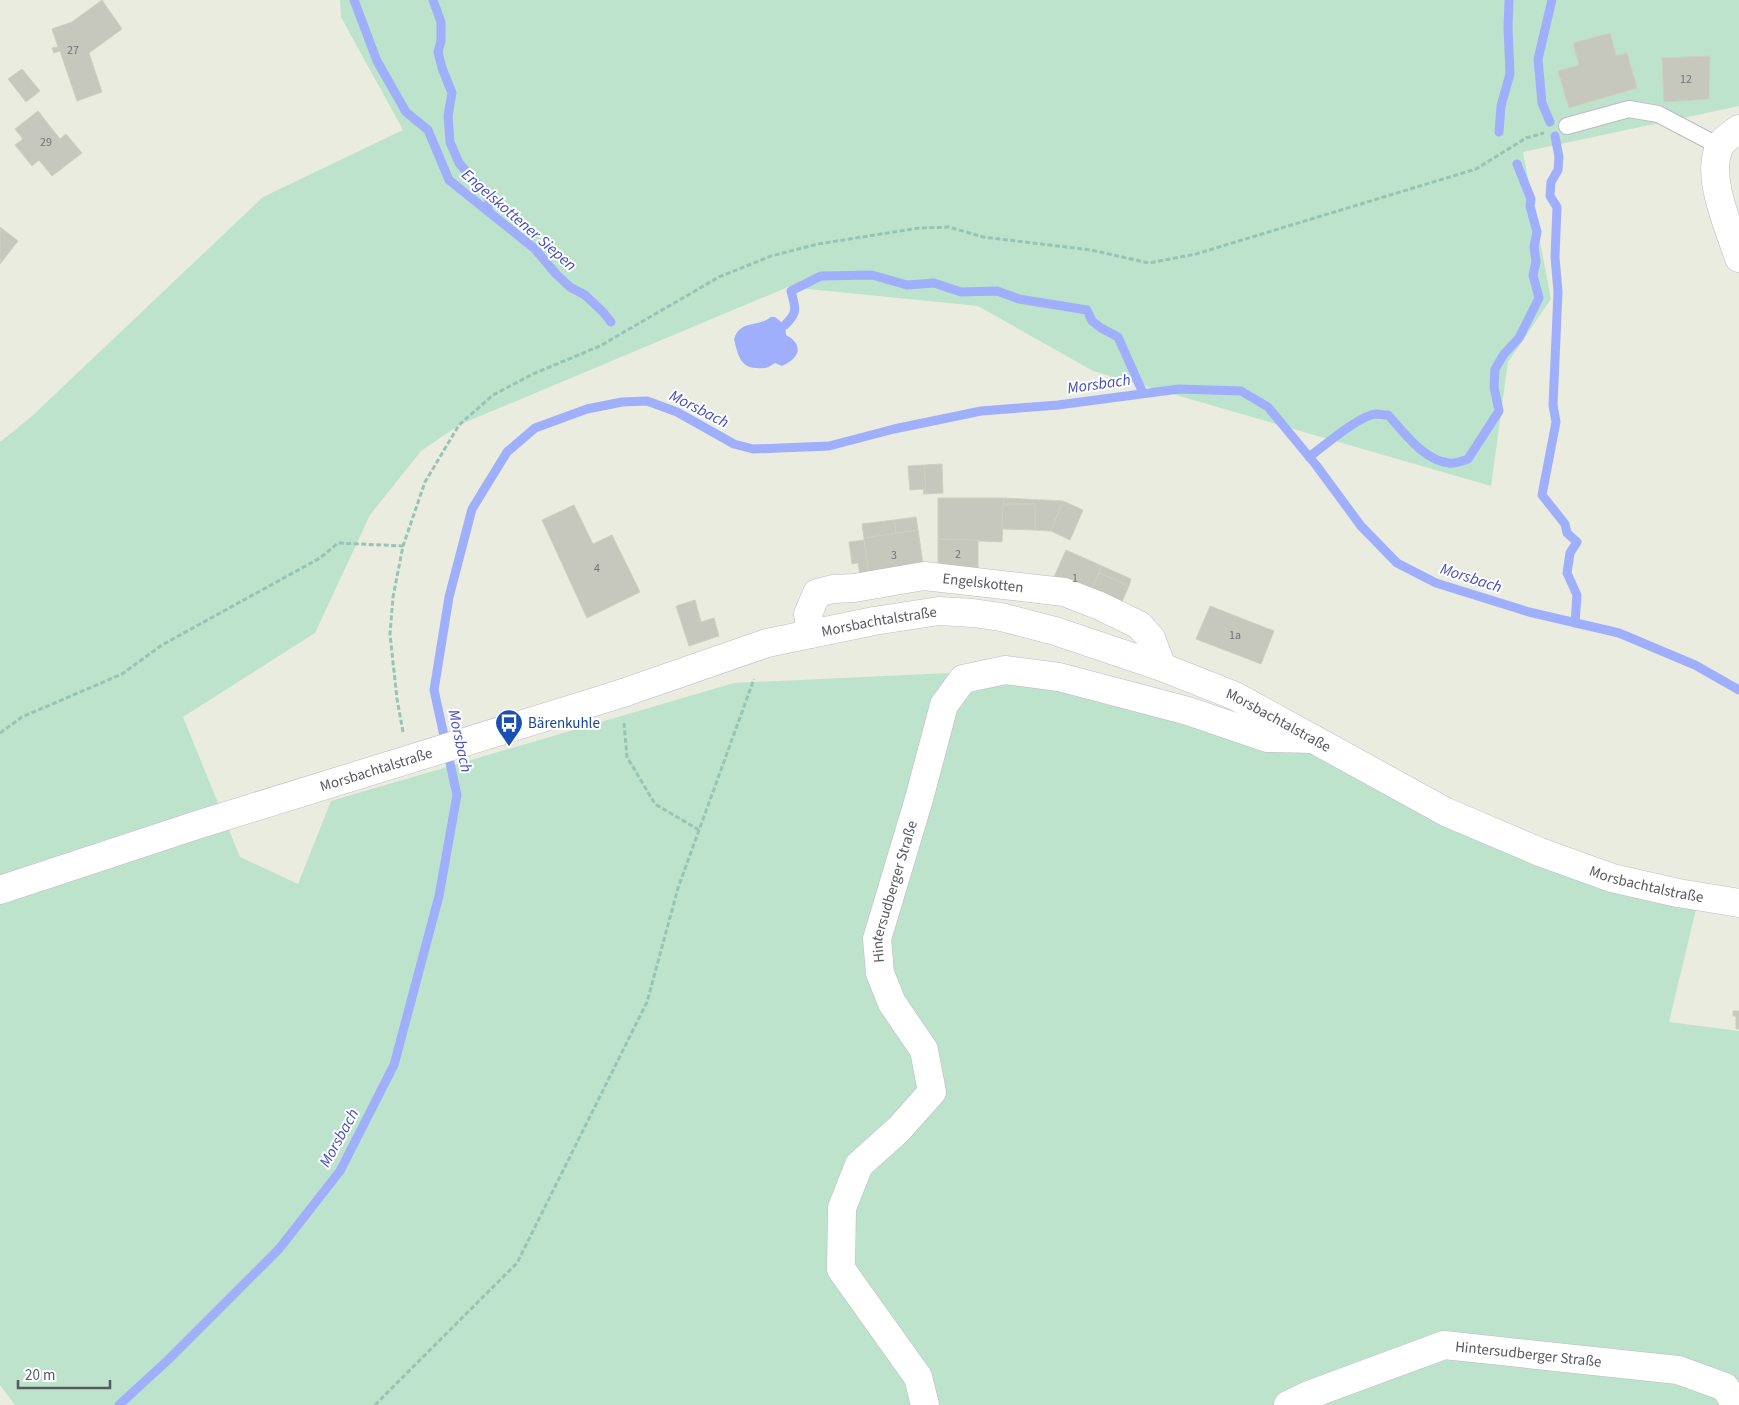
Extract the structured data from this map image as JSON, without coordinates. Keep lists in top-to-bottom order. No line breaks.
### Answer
{"streets":{"street":["Engelskotten","Morsbachtalstraße","Hintersudberger Straße"]},"crossings":[["Engelskotten","Morsbachtalstraße"],["Morsbachtalstraße","Hintersudberger Straße"]],"water":["Engelskottener Siepen","Morsbach"],"places":{"bus stop":["Bärenkuhle"]},"house_numbers":["27","12","29","2","3","4","1","1a"],"scale_bar":"20 m"}
